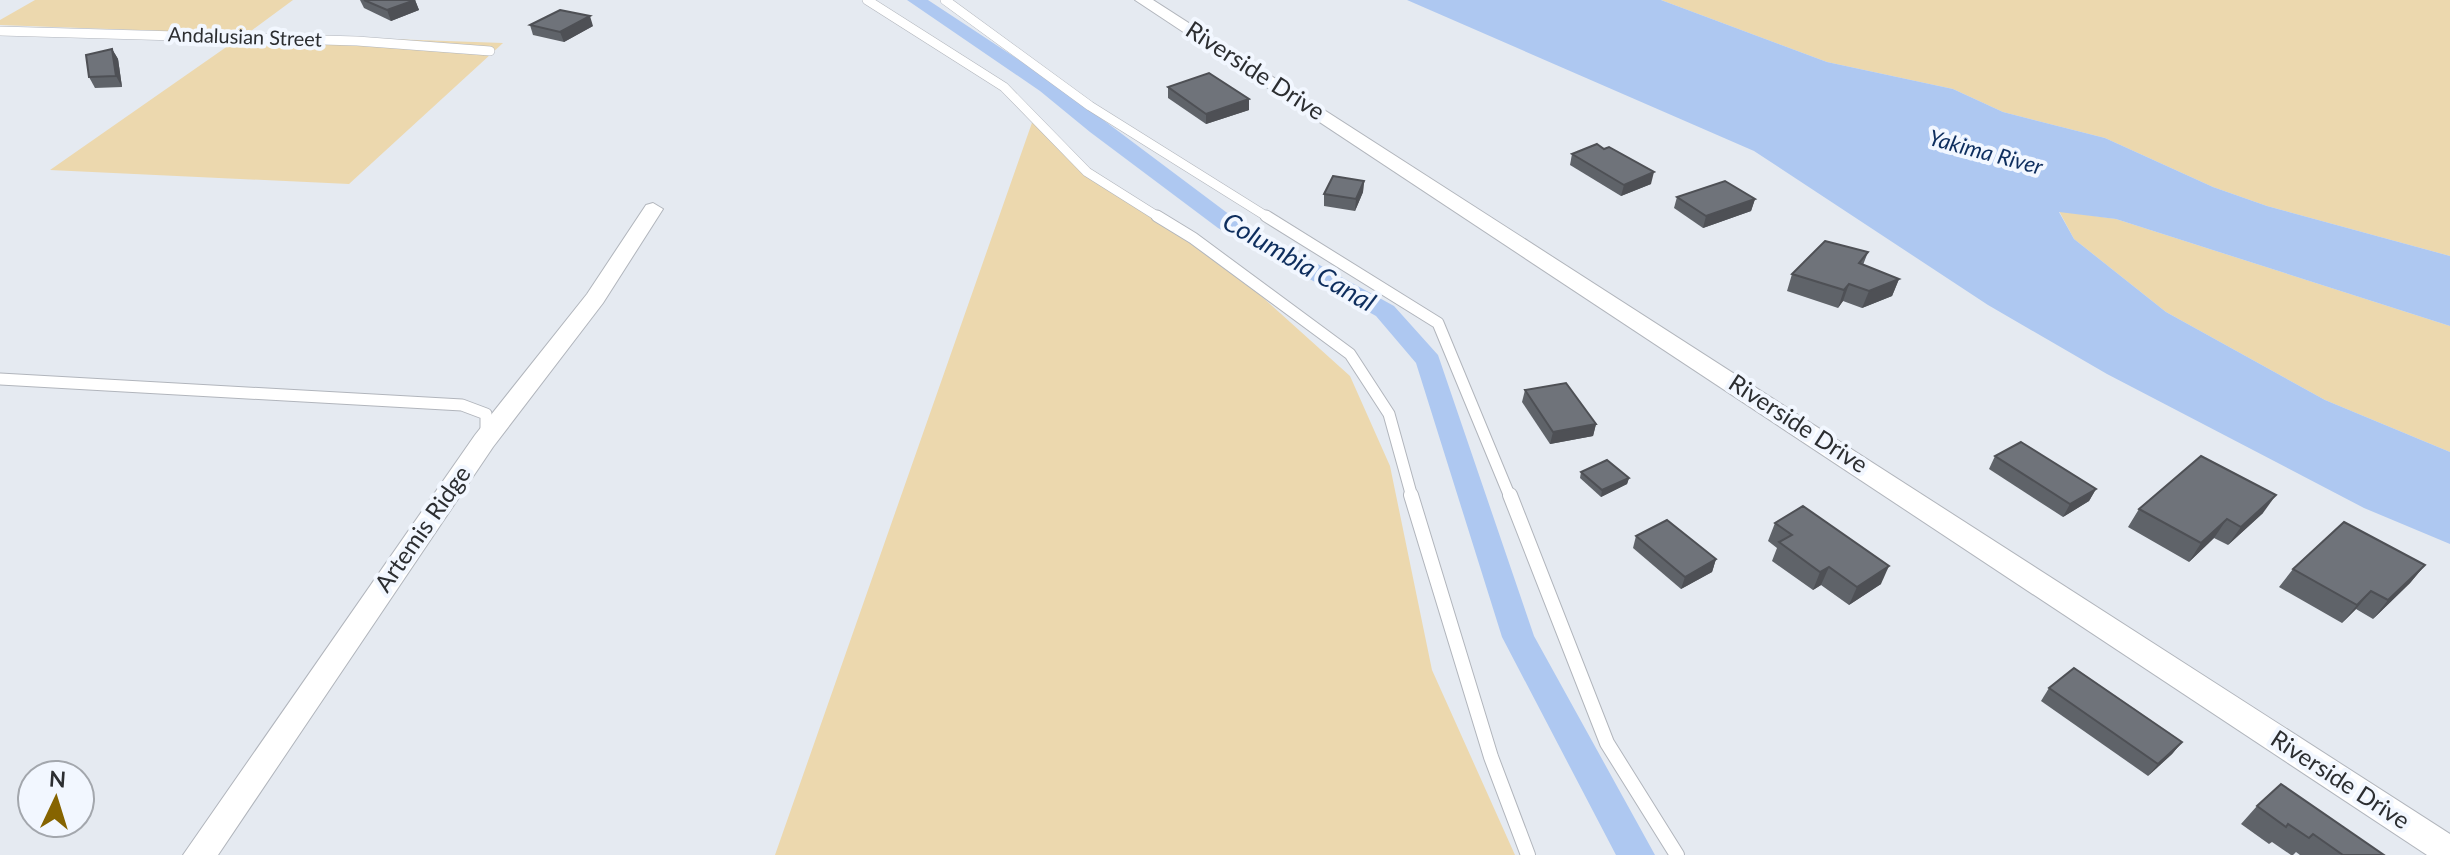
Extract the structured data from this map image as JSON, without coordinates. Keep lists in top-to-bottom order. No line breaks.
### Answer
{"streets":{"street":["Riverside Drive","Artemis Ridge"],"lane":["Andalusian Street"]},"water":["Yakima River","Columbia Canal"],"north":"top"}
